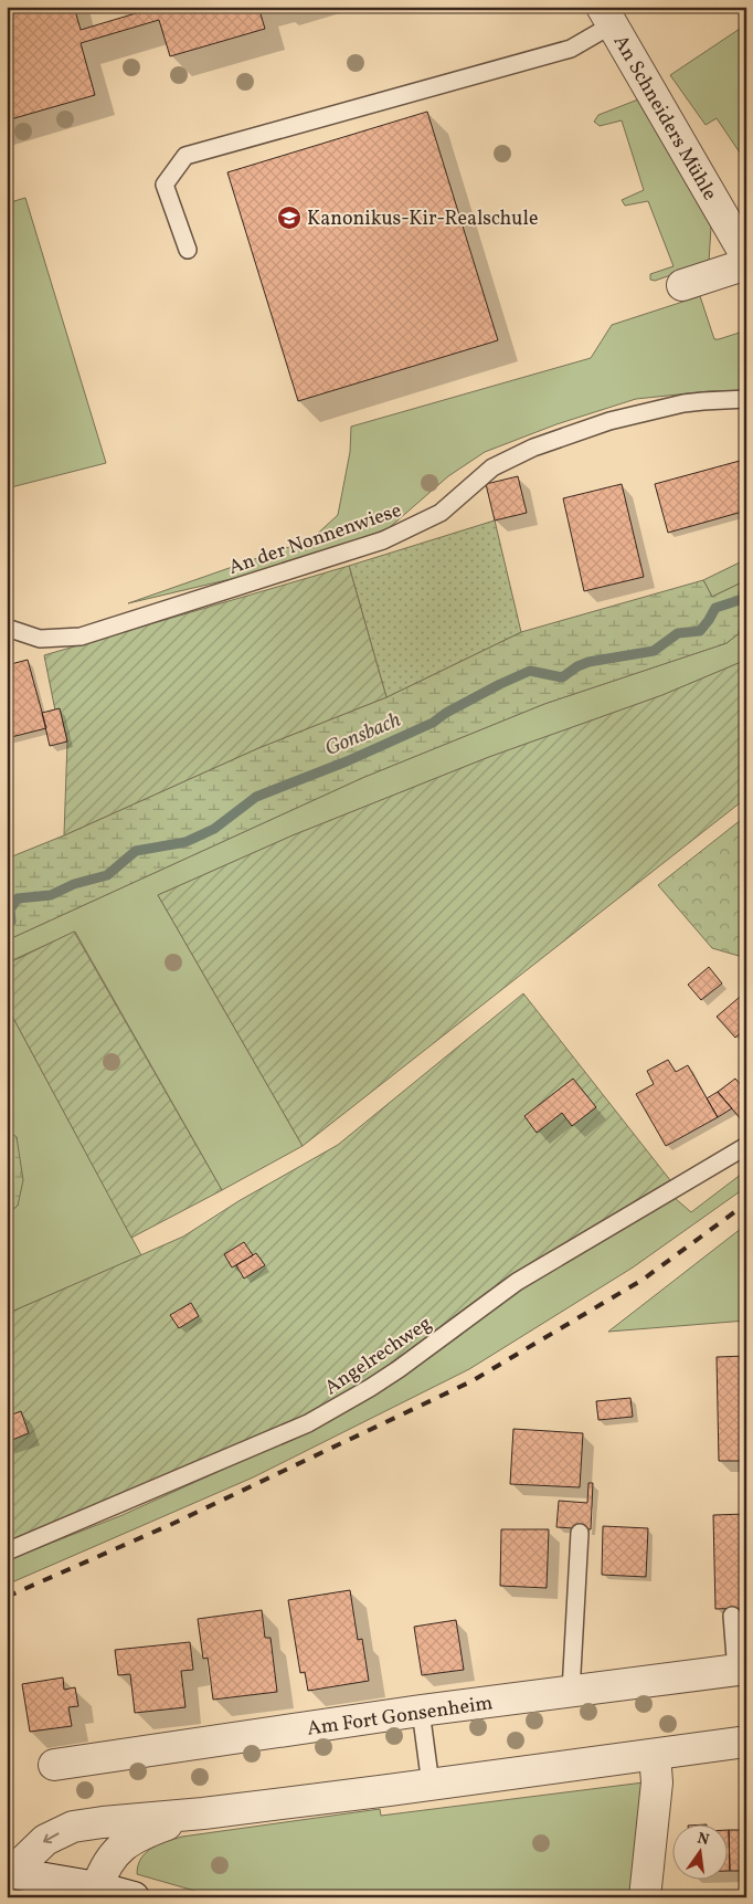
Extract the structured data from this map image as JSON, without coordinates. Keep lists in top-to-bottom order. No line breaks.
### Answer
{"streets":{"street":["An Schneiders Mühle","Am Fort Gonsenheim"],"lane":["An der Nonnenwiese","Angelrechweg"]},"water":["Gonsbach"],"places":{"school or university":["Kanonikus-Kir-Realschule"]},"north":"top"}
